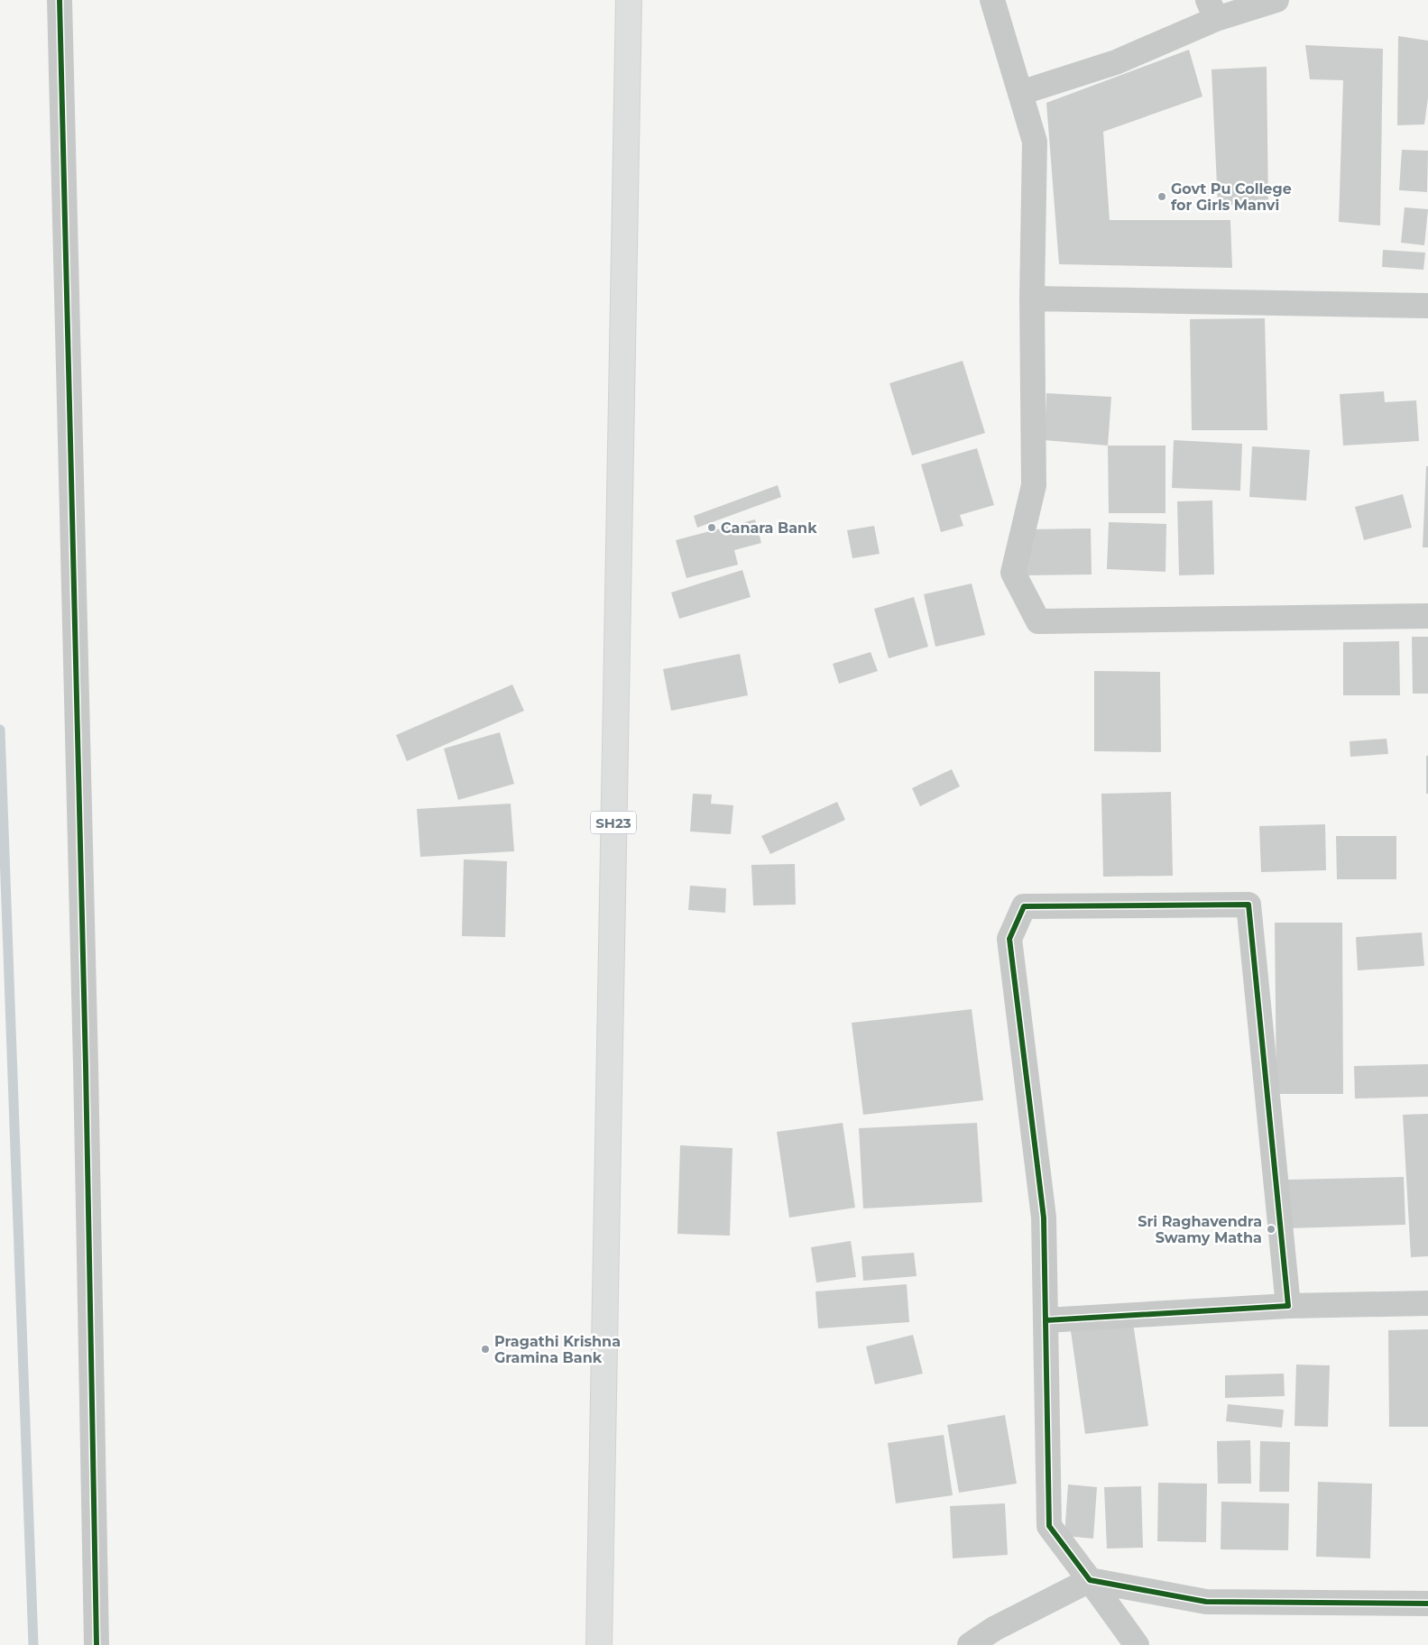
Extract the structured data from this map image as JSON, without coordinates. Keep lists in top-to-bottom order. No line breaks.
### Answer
{"streets":{"main road":["SH23"]},"places":["Govt Pu College for Girls Manvi","Canara Bank","Sri Raghavendra Swamy Matha","Pragathi Krishna Gramina Bank"]}
